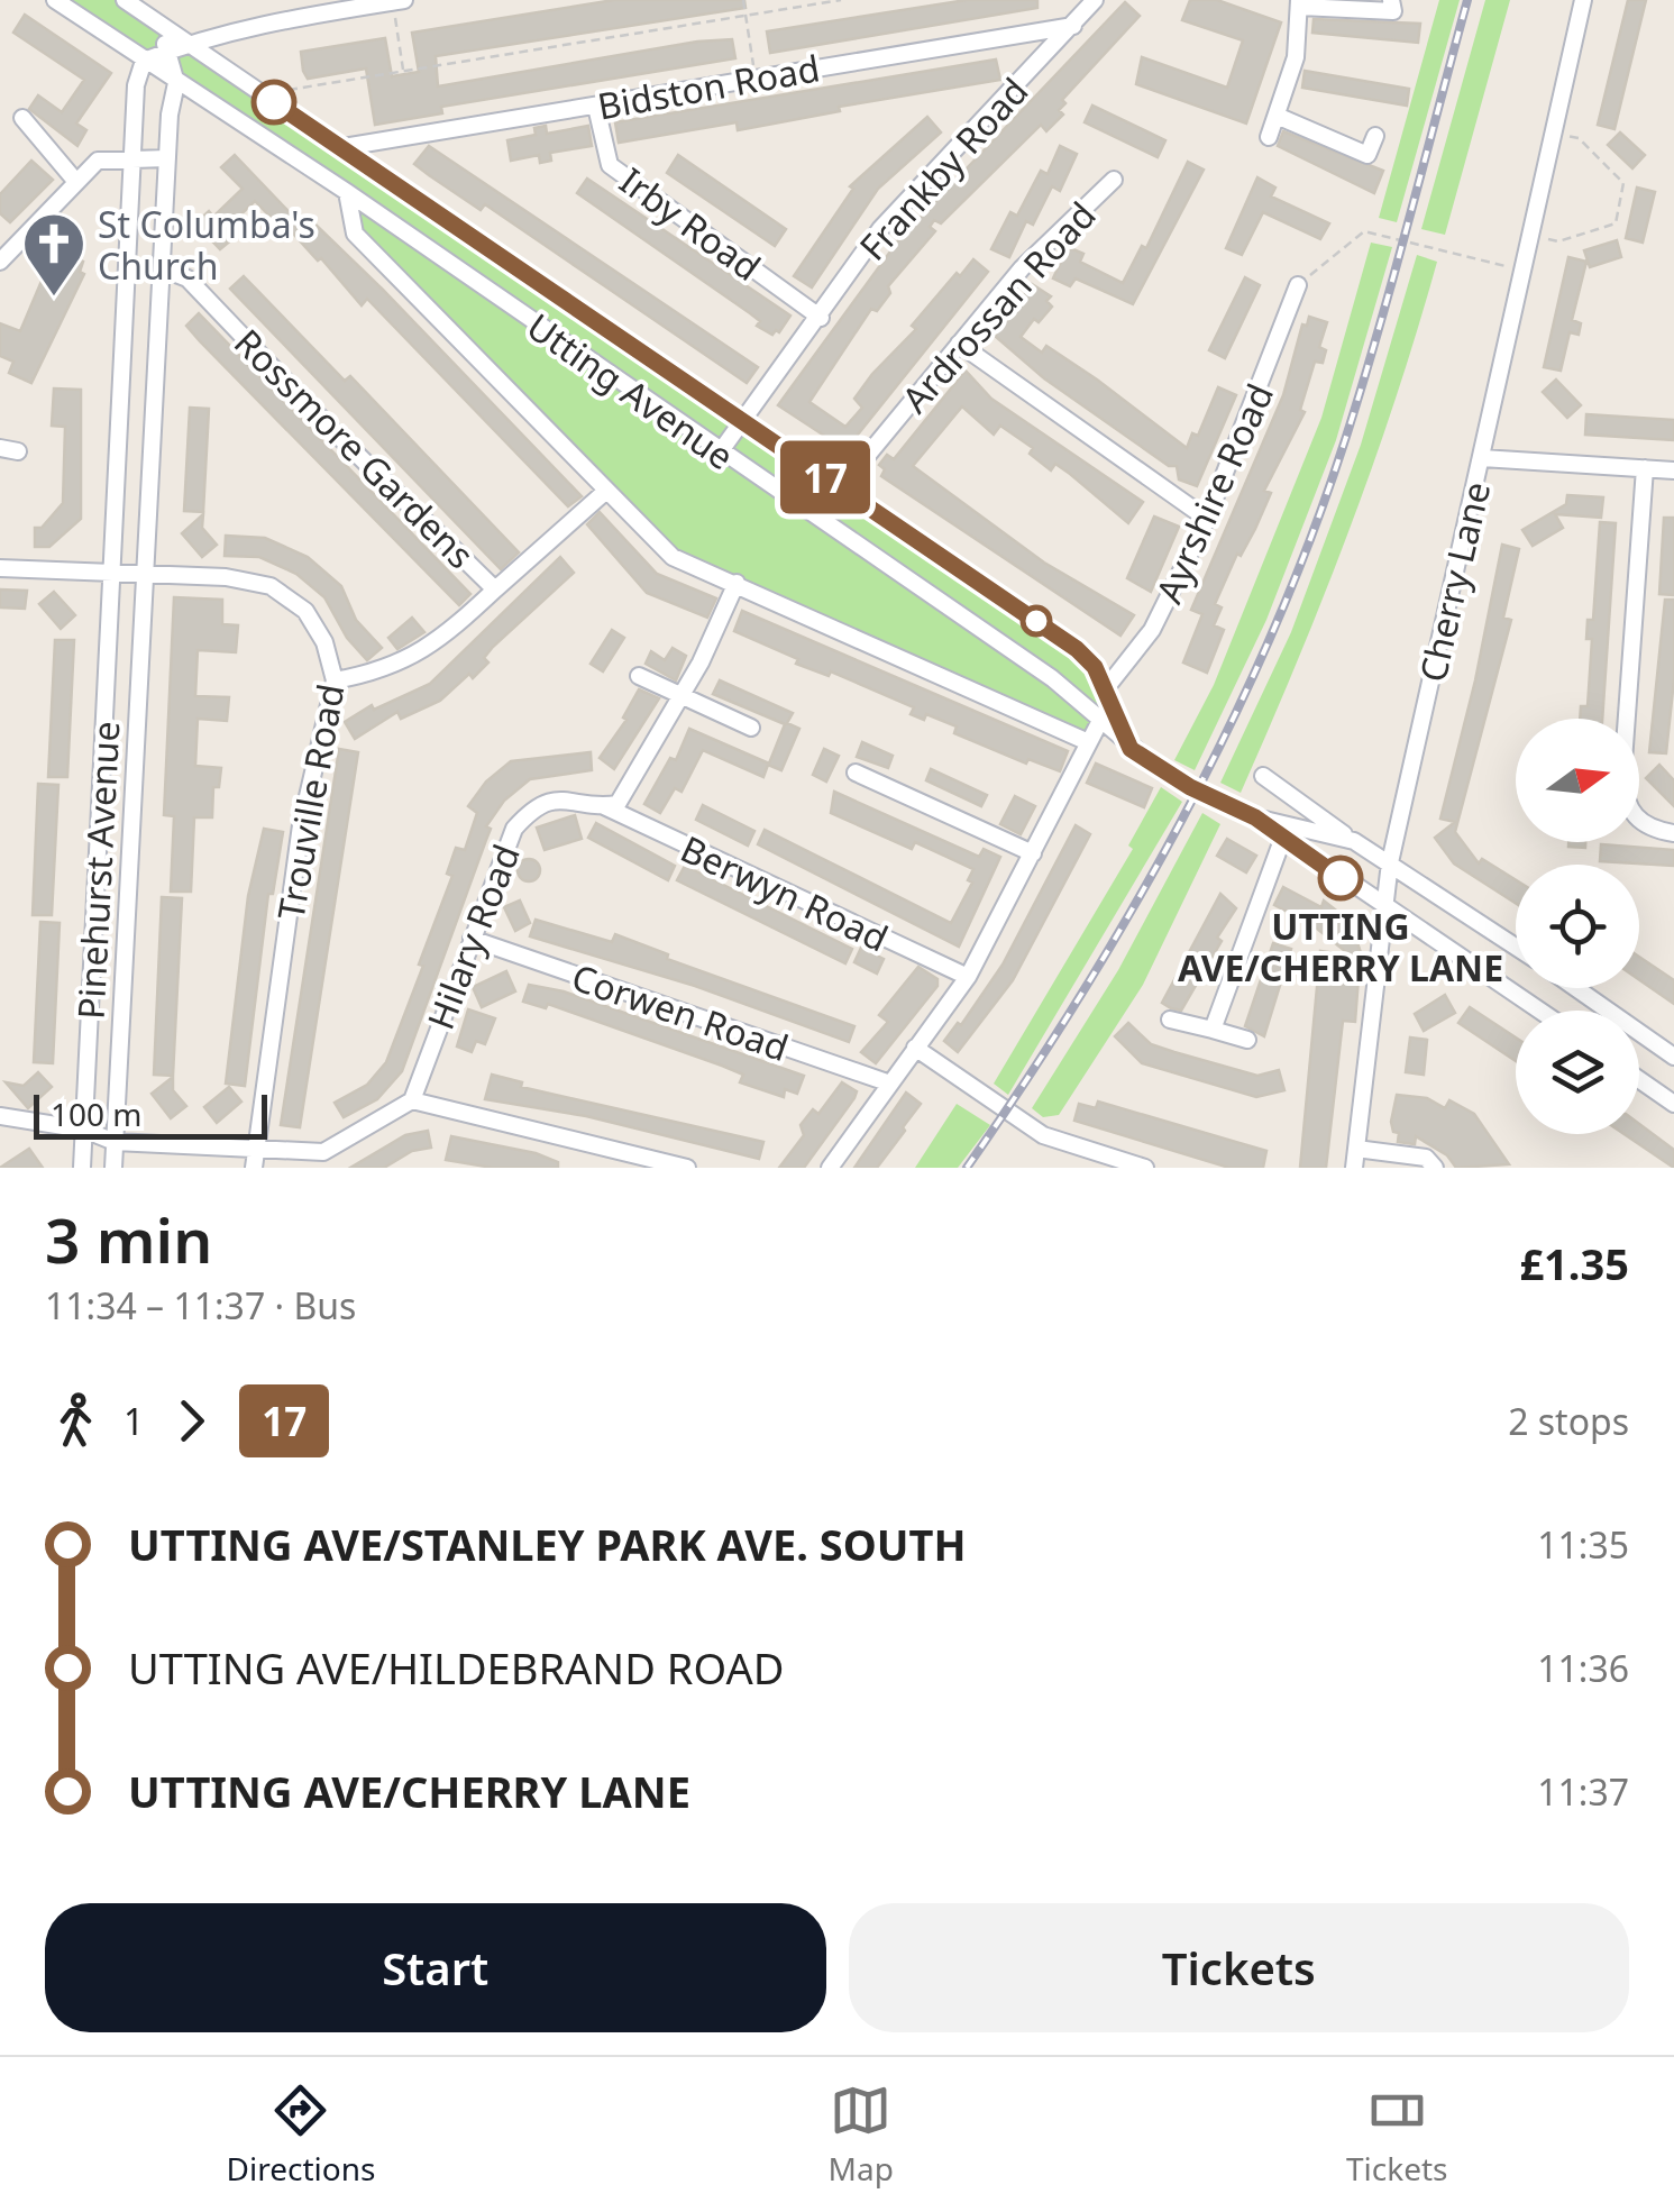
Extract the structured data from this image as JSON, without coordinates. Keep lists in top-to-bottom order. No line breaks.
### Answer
{"streets":{"street":["Bidston Road","Frankby Road","Irby Road","Ardrossan Road","Utting Avenue","Rossmore Gardens","Ayrshire Road","Cherry Lane","Trouville Road","Pinehurst Avenue","Berwyn Road","Hilary Road","Corwen Road"]},"crossings":[["Bidston Road","Frankby Road"],["Bidston Road","Irby Road"],["Bidston Road","Utting Avenue"],["Frankby Road","Irby Road"],["Frankby Road","Utting Avenue"],["Ardrossan Road","Utting Avenue"],["Utting Avenue","Rossmore Gardens"],["Utting Avenue","Ayrshire Road"],["Utting Avenue","Cherry Lane"],["Utting Avenue","Pinehurst Avenue"],["Rossmore Gardens","Trouville Road"],["Rossmore Gardens","Pinehurst Avenue"],["Trouville Road","Pinehurst Avenue"],["Berwyn Road","Hilary Road"],["Hilary Road","Corwen Road"]],"places":{"church":["St Columba's Church"],"other":["UTTING AVE/CHERRY LANE"]},"lines":["bus line 17"],"scale_bar":"100 m","north":"right","page":{"on_map":"17","scale":"100 m","heading":["3 min","11:34 – 11:37 · Bus","£1.35"],"legs":["1","17","2 stops"],"list":[{"name":"UTTING AVE/STANLEY PARK AVE. SOUTH","value":"11:35"},{"name":"UTTING AVE/HILDEBRAND ROAD","value":"11:36"},{"name":"UTTING AVE/CHERRY LANE","value":"11:37"}],"buttons":["Start","Tickets"],"tabs":["Directions","Map","Tickets"]}}
